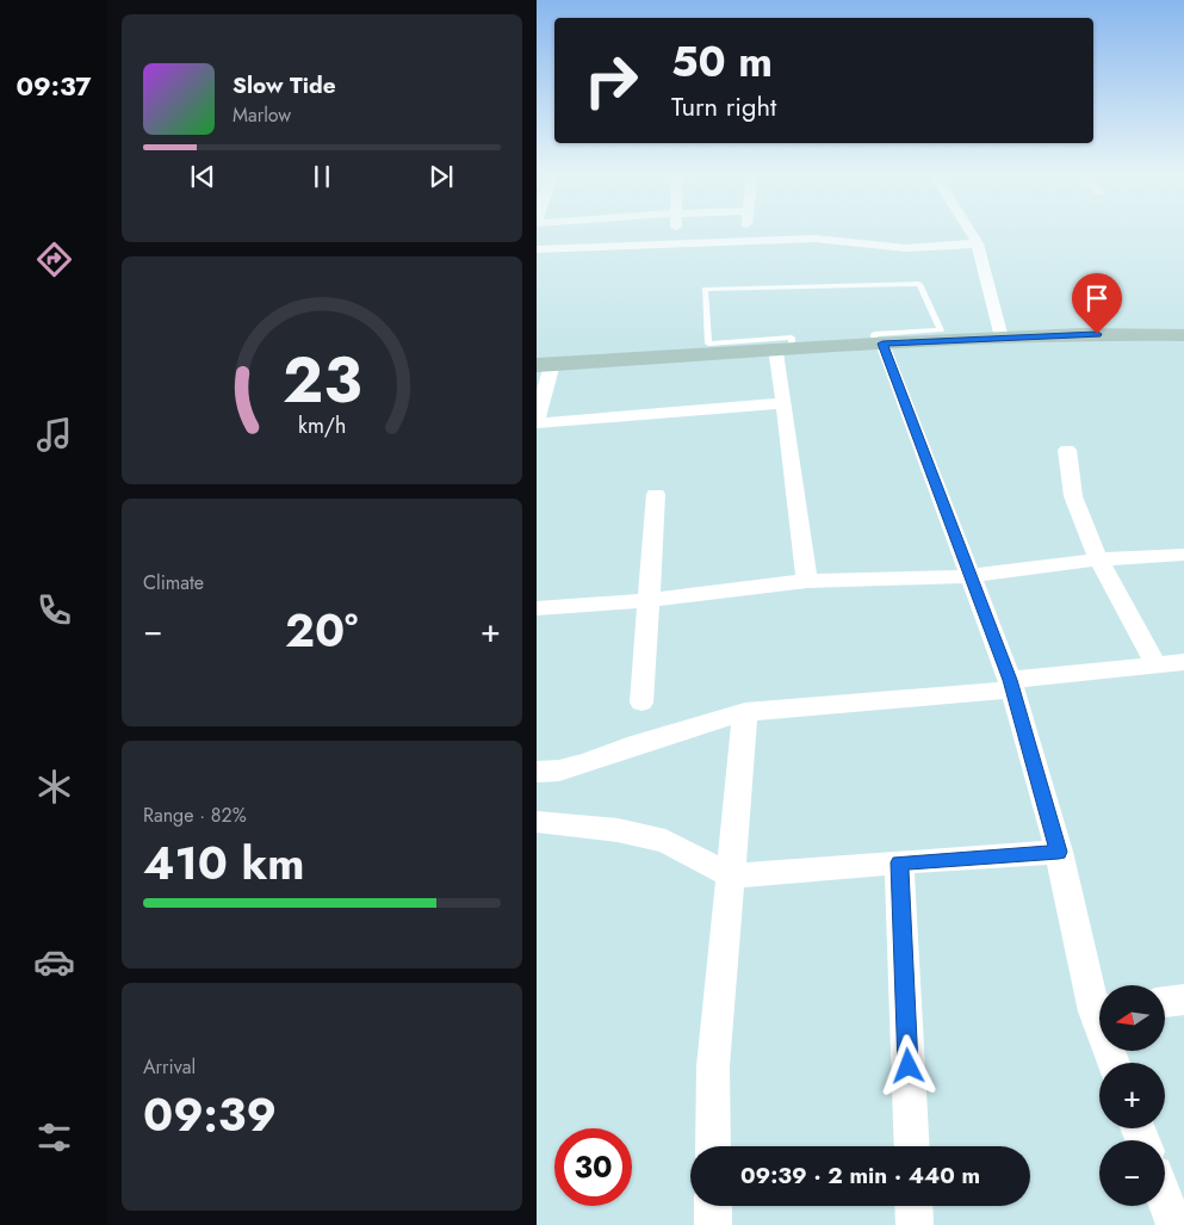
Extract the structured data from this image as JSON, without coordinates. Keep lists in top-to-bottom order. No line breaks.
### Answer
{"north":"left","page":{"tabs":"09:37","turn":["50 m","Turn right"],"song":["Slow Tide","Marlow"],"tile":["Climate",["Range · 82%","410 km"],["Arrival","09:39"]],"heat":["−","20°","+"],"map_buttons":["+","−"],"limit":"30","trip":"09:39 · 2 min · 440 m","gauge":["23","km/h"]}}
